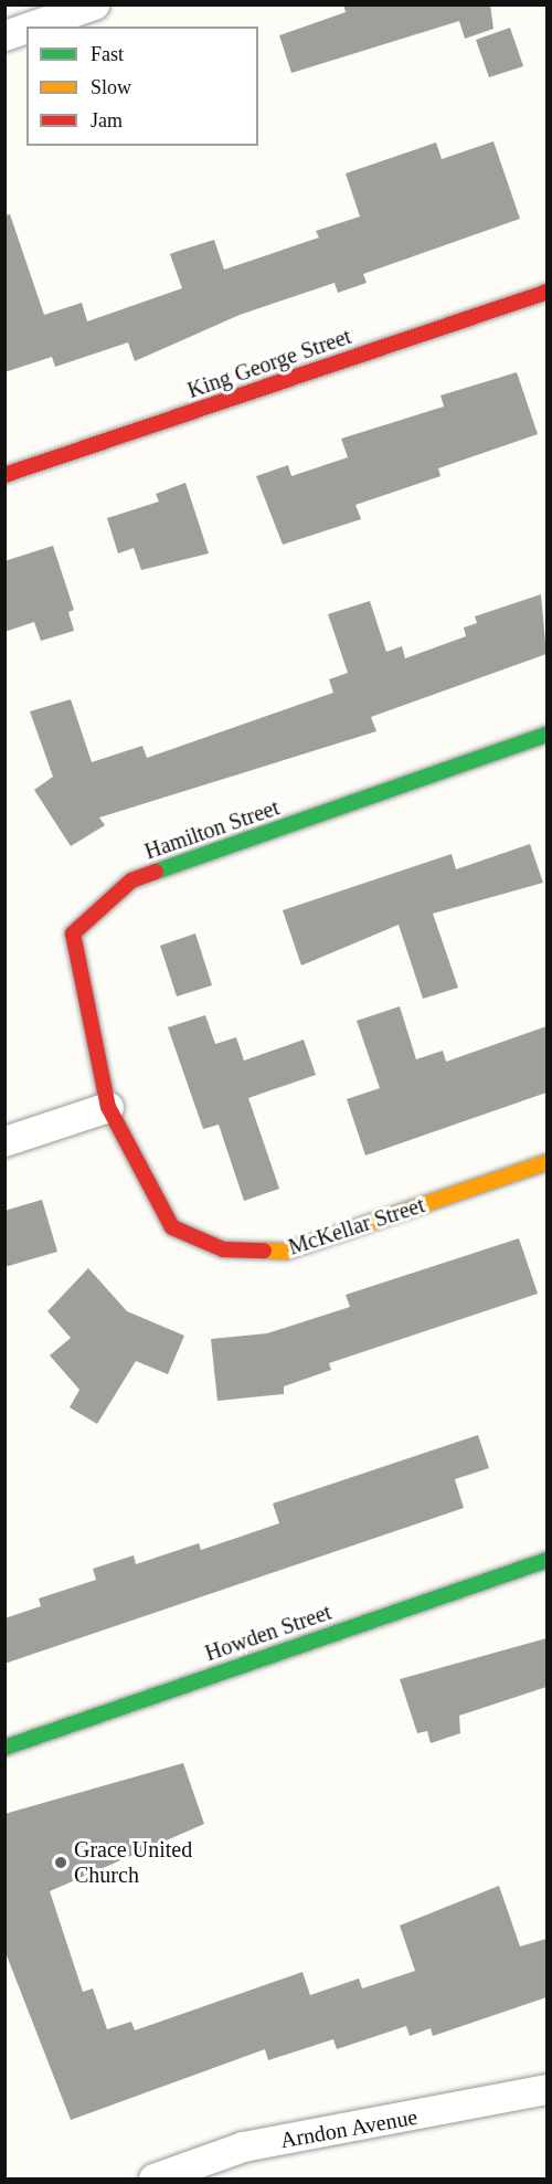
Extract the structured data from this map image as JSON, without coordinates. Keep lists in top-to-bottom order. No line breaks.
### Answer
{"streets":{"street":["King George Street","Hamilton Street","McKellar Street","Howden Street","Arndon Avenue"]},"crossings":[["Hamilton Street","McKellar Street"]],"places":["Grace United Church"],"legend":["Fast","Slow","Jam"]}
